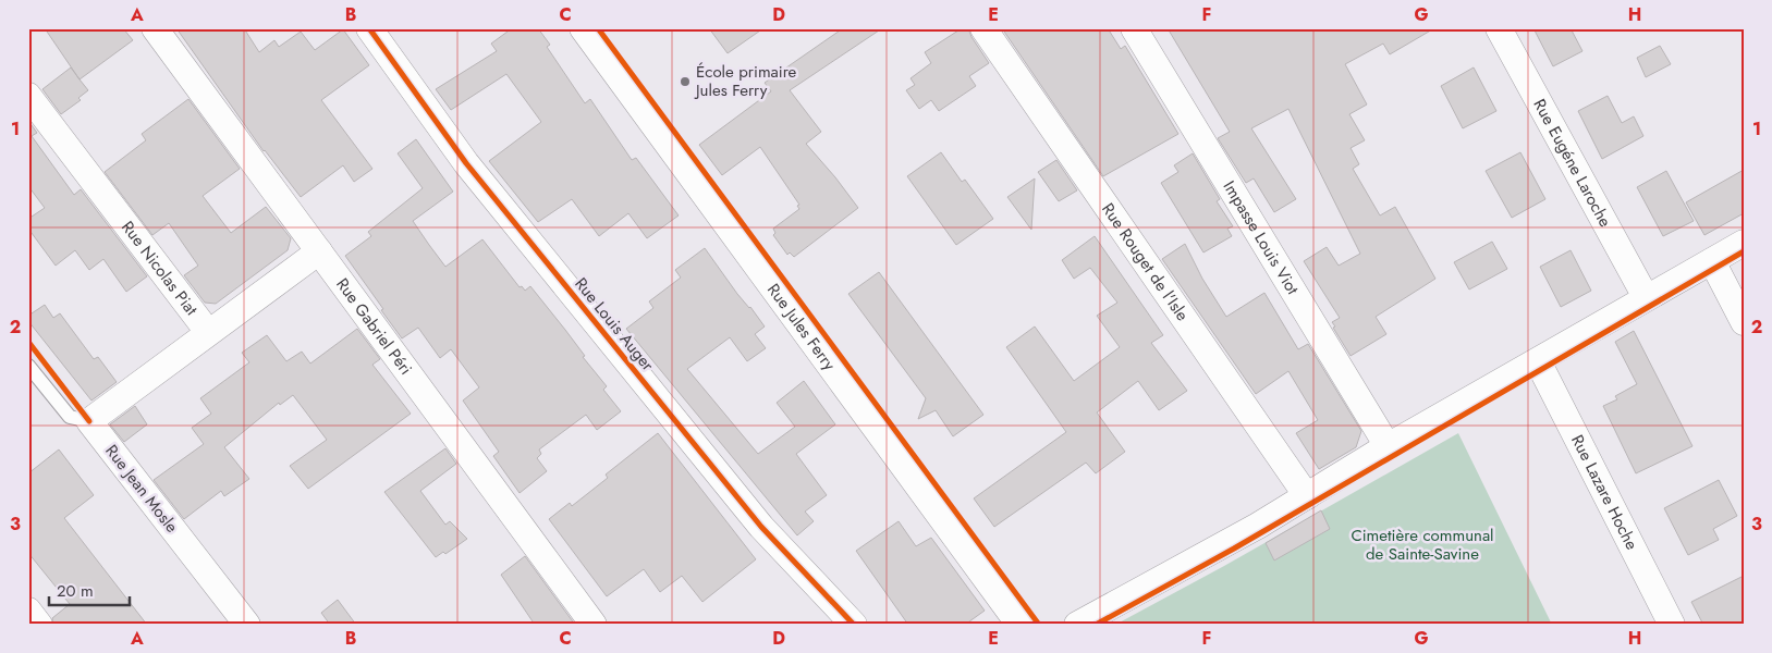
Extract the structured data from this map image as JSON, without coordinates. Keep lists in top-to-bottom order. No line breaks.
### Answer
{"streets":{"street":["Rue Eugéne Laroche","Impasse Louis Viot","Rue Rouget de l'Isle","Rue Nicolas Piat","Rue Louis Auger","Rue Gabriel Péri","Rue Jules Ferry","Rue Jean Mosle","Rue Lazare Hoche"]},"crossings":[["Rue Nicolas Piat","Rue Gabriel Péri"]],"parks":["Cimetière communal de Sainte-Savine"],"places":["École primaire Jules Ferry"],"scale_bar":"20 m","grid":{"columns":["A","B","C","D","E","F","G","H"],"rows":["1","2","3"]}}
